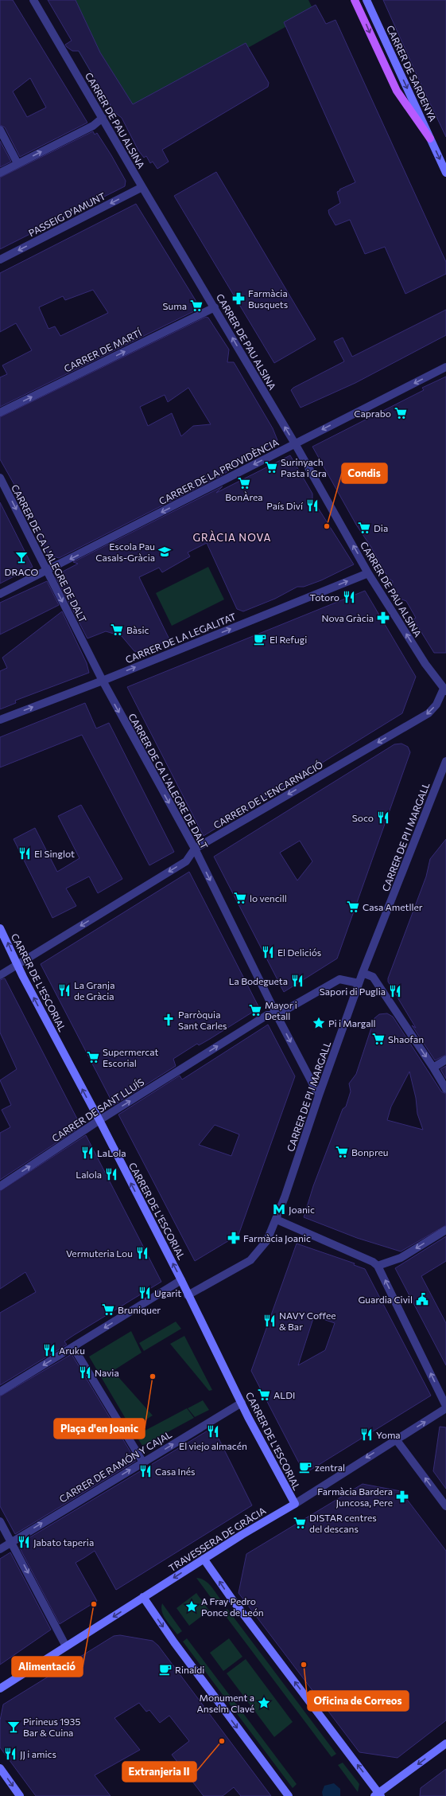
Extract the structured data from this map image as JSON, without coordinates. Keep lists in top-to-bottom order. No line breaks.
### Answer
{"streets":{"street":["CARRER DE SARDENYA","CARRER DE PAU ALSINA","PASSEIG D'AMUNT","CARRER DE MARTÍ","CARRER DE LA PROVIDÈNCIA","CARRER DE CA L'ALEGRE DE DALT","CARRER DE LA LEGALITAT","CARRER DE L'ENCARNACIÓ","CARRER DE PI I MARGALL","CARRER DE L'ESCORIAL","CARRER DE SANT LLUÍS","CARRER DE RAMÓN Y CAJAL","TRAVESSERA DE GRÀCIA"]},"crossings":[["CARRER DE PAU ALSINA","PASSEIG D'AMUNT"],["CARRER DE PAU ALSINA","CARRER DE MARTÍ"],["CARRER DE PAU ALSINA","CARRER DE LA PROVIDÈNCIA"],["CARRER DE PAU ALSINA","CARRER DE LA LEGALITAT"],["CARRER DE PAU ALSINA","CARRER DE L'ENCARNACIÓ"],["CARRER DE LA PROVIDÈNCIA","CARRER DE CA L'ALEGRE DE DALT"],["CARRER DE CA L'ALEGRE DE DALT","CARRER DE LA LEGALITAT"],["CARRER DE CA L'ALEGRE DE DALT","CARRER DE L'ENCARNACIÓ"],["CARRER DE CA L'ALEGRE DE DALT","CARRER DE PI I MARGALL"],["CARRER DE CA L'ALEGRE DE DALT","CARRER DE SANT LLUÍS"],["CARRER DE L'ENCARNACIÓ","CARRER DE L'ESCORIAL"],["CARRER DE PI I MARGALL","CARRER DE L'ESCORIAL"],["CARRER DE PI I MARGALL","CARRER DE SANT LLUÍS"],["CARRER DE L'ESCORIAL","CARRER DE SANT LLUÍS"],["CARRER DE L'ESCORIAL","CARRER DE RAMÓN Y CAJAL"],["CARRER DE L'ESCORIAL","TRAVESSERA DE GRÀCIA"]],"one_way":["CARRER DE SARDENYA","CARRER DE PAU ALSINA","PASSEIG D'AMUNT","CARRER DE MARTÍ","CARRER DE LA PROVIDÈNCIA","CARRER DE CA L'ALEGRE DE DALT","CARRER DE LA LEGALITAT","CARRER DE L'ENCARNACIÓ","CARRER DE L'ESCORIAL","CARRER DE SANT LLUÍS","CARRER DE RAMÓN Y CAJAL"],"districts":["GRÀCIA NOVA"],"places":{"pharmacy":["Farmàcia Busquets","Nova Gràcia","Farmàcia Joanic","Farmàcia Bardera Juncosa, Pere"],"supermarket":["Suma","Caprabo","Surinyach Pasta i Gra","BonÀrea","Dia","Bàsic","lo vencill","Casa Ametller","Mayor i Detall","Shaofan","Supermercat Escorial","Bonpreu","Bruniquer","ALDI","DISTAR centres del descans"],"restaurant":["País Diví","Totoro","Soco","El Singlot","El Deliciós","La Bodegueta","La Granja de Gràcia","Sapori di Puglia","LaLola","Lalola","Vermuteria Lou","Ugarit","NAVY Coffee & Bar","Aruku","Navia","El viejo almacén","Yoma","Casa Inés","Jabato taperia","JJ i amics"],"other":["Condis","Plaça d'en Joanic","Alimentació","Oficina de Correos","Extranjeria II"],"school or university":["Escola Pau Casals-Gràcia"],"bar":["DRACO","Pirineus 1935 Bar & Cuina"],"cafe":["El Refugi","zentral","Rinaldi"],"church":["Parròquia Sant Carles"],"place":["Pi i Margall","A Fray Pedro Ponce de León","Monument a Anselm Clavé"],"metro station":["Joanic"],"public building":["Guardia Civil"]}}
